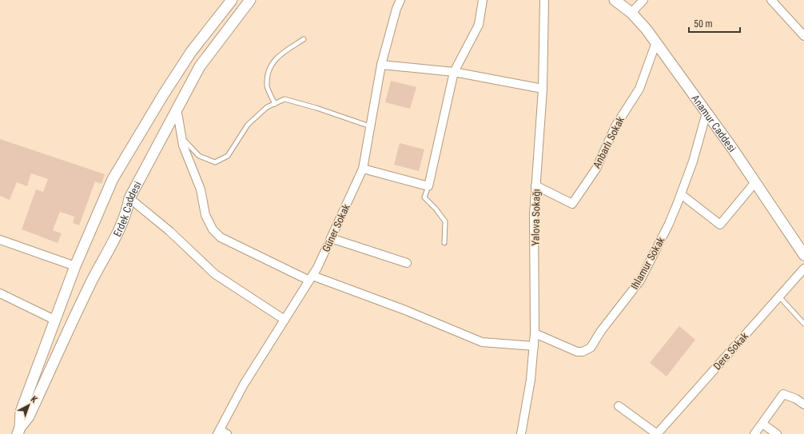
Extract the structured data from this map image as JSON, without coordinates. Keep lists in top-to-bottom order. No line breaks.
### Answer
{"streets":{"street":["Anamur Caddesi","Anbarlı Sokak","Erdek Caddesi","Yalova Sokağı","Güner Sokak","Ihlamur Sokak","Dere Sokak"]},"crossings":[["Anamur Caddesi","Anbarlı Sokak"],["Anamur Caddesi","Ihlamur Sokak"],["Anbarlı Sokak","Yalova Sokağı"],["Yalova Sokağı","Ihlamur Sokak"]],"scale_bar":"50 m","north":"top right"}
